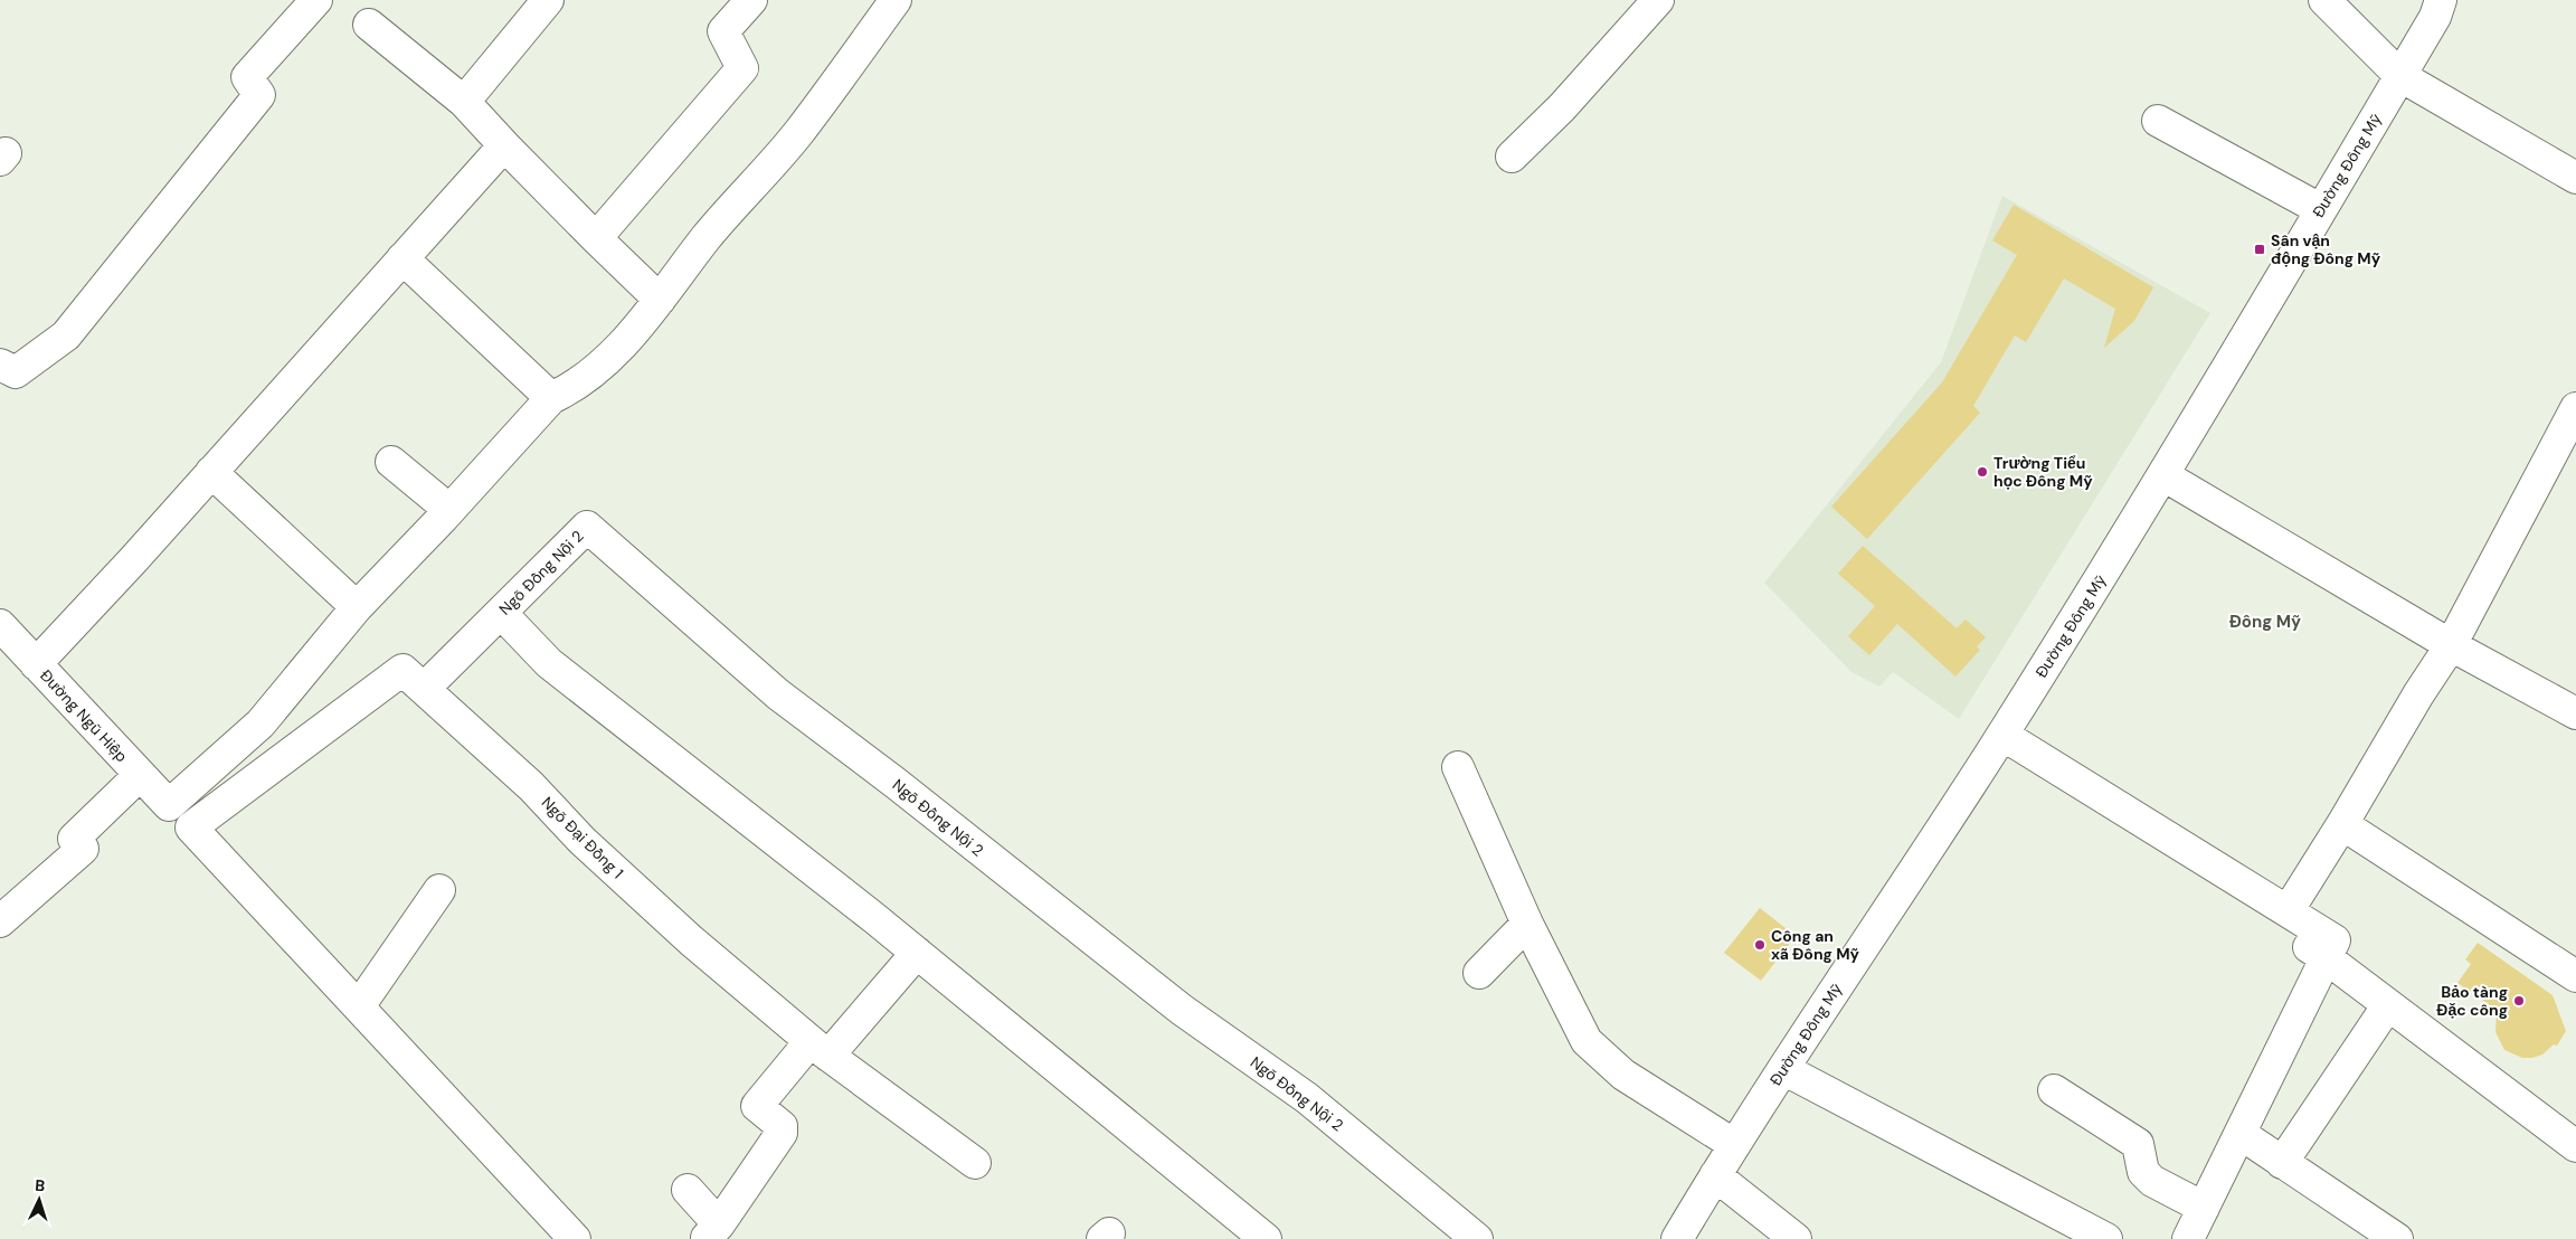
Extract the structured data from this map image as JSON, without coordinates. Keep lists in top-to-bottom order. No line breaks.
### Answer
{"streets":{"street":["Đường Đông Mỹ","Ngõ Đồng Nội 2","Đường Ngũ Hiệp","Ngõ Đại Đồng 1"]},"crossings":[["Ngõ Đồng Nội 2","Ngõ Đại Đồng 1"]],"districts":["Đông Mỹ"],"places":{"transit":["Sân vận động Đông Mỹ"],"other":["Trường Tiểu học Đông Mỹ","Công an xã Đông Mỹ","Bảo tàng Đặc công"]},"north":"top"}
